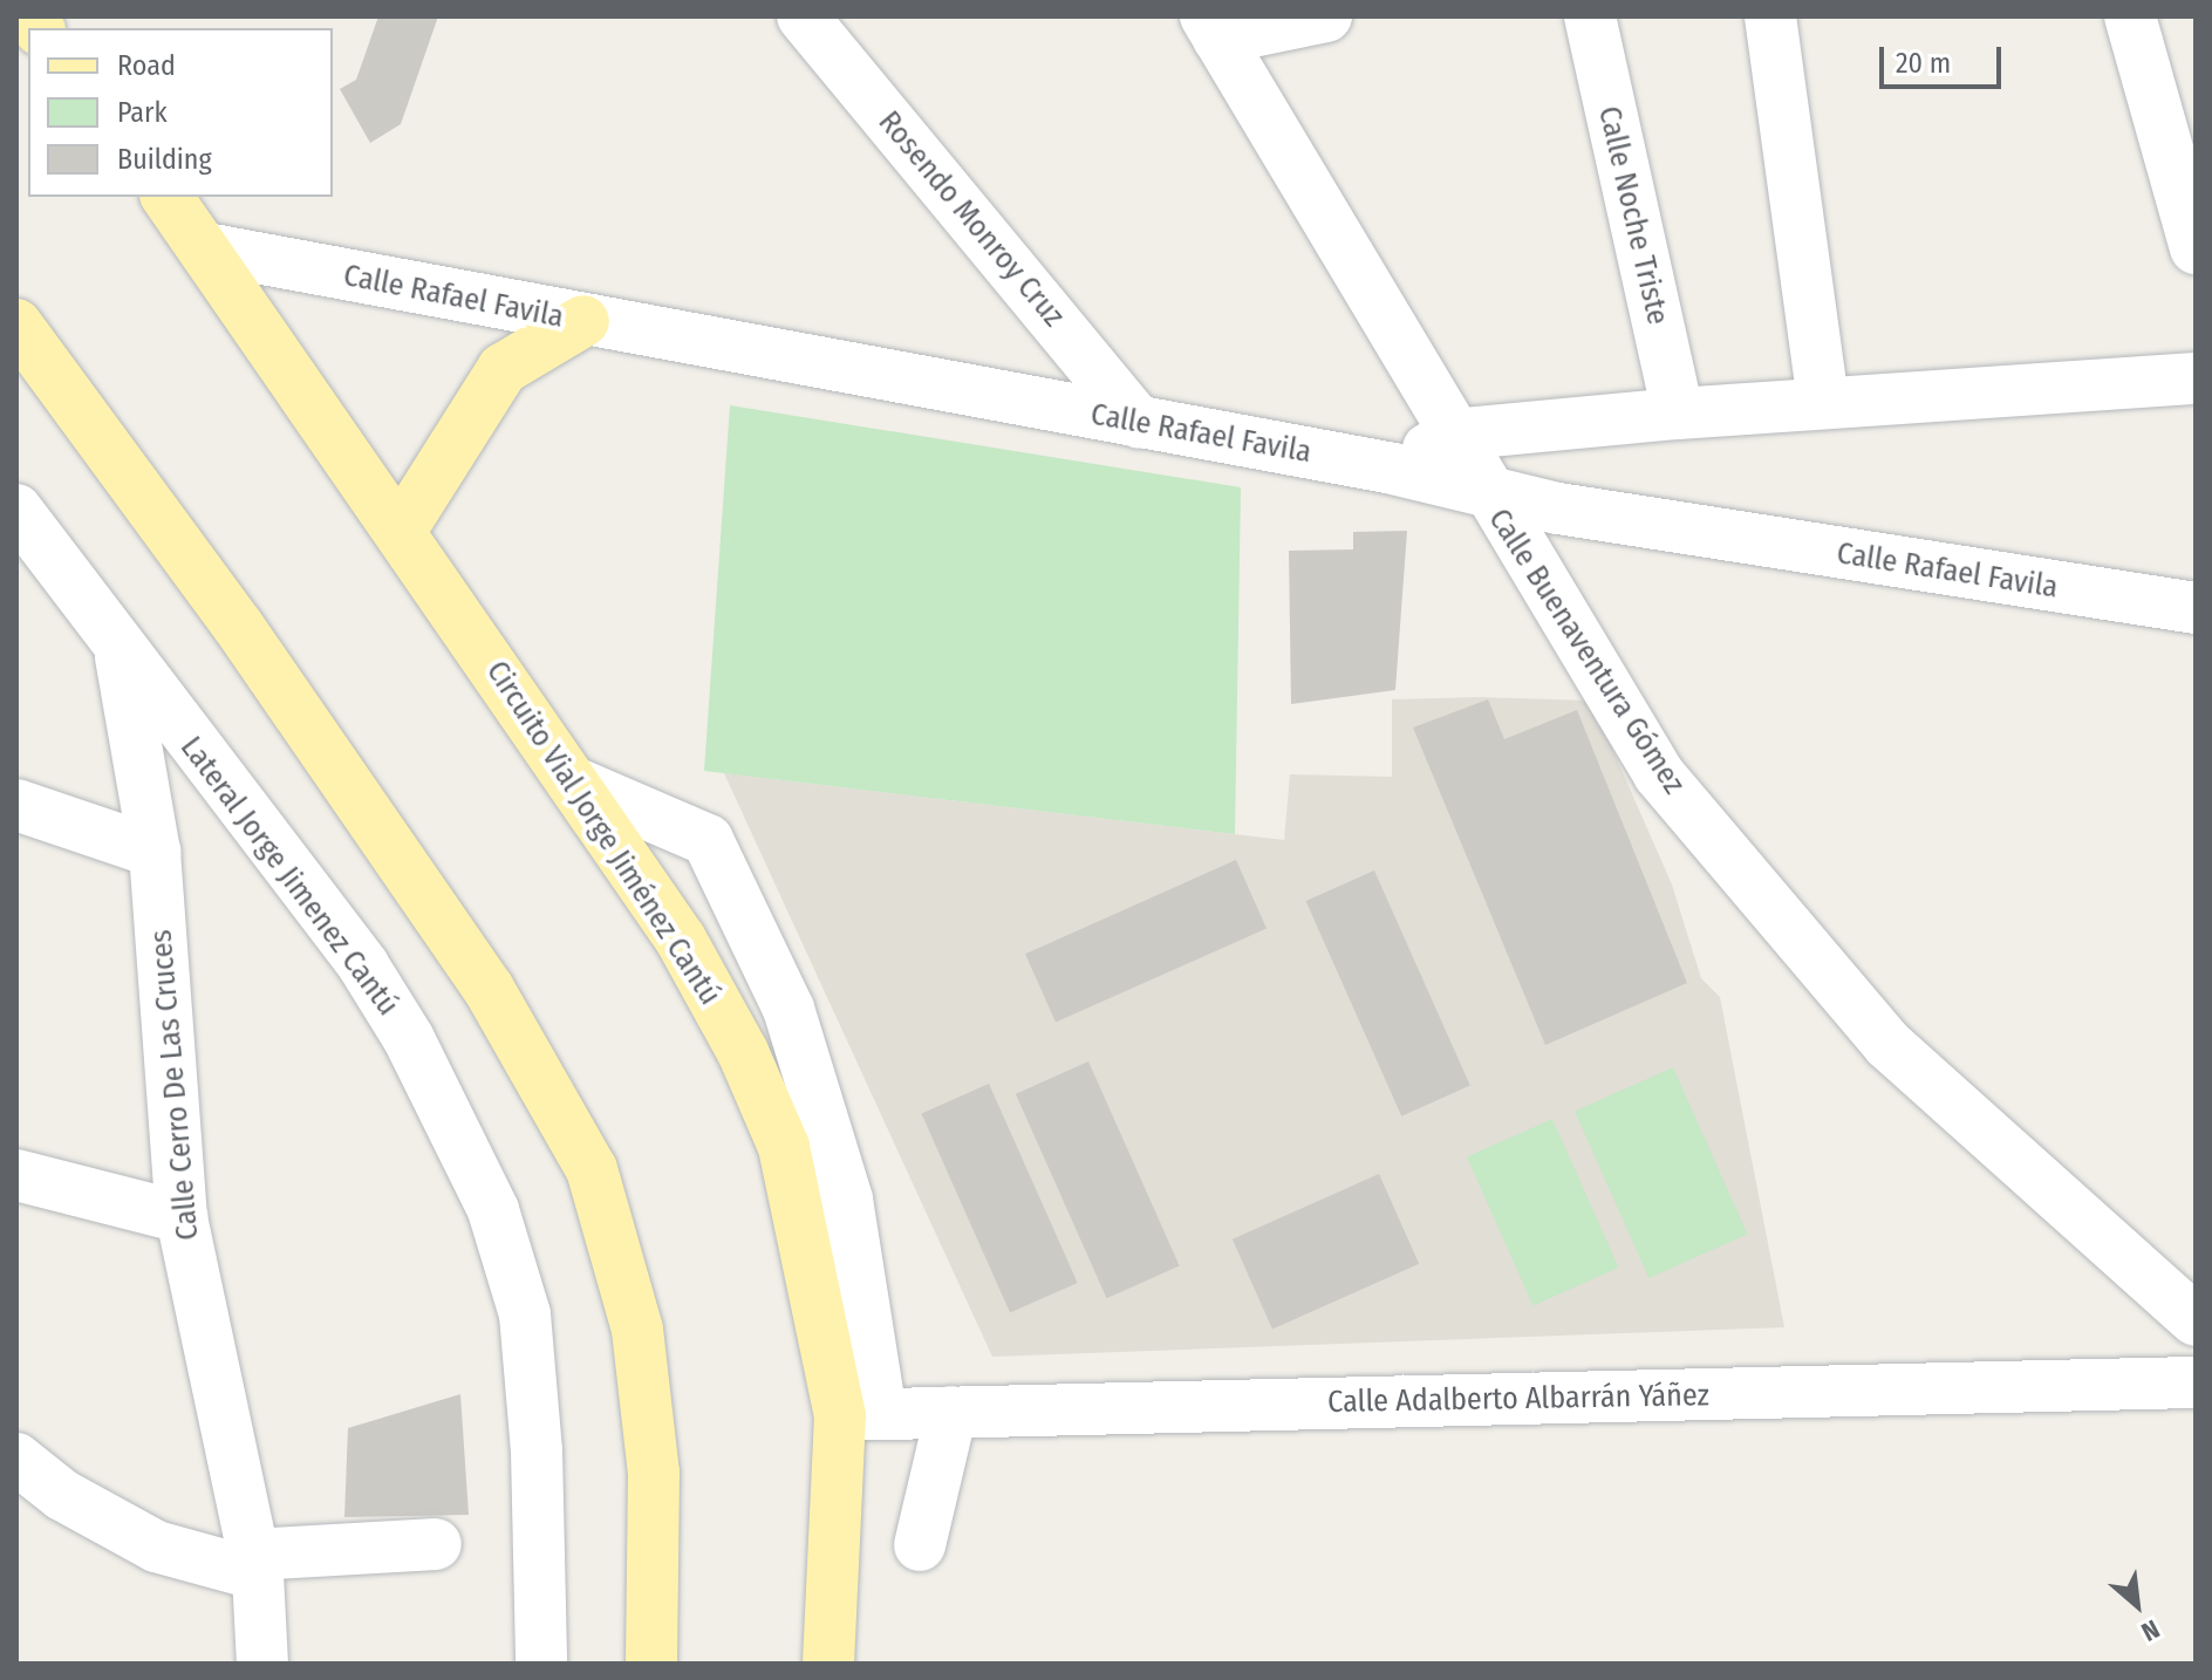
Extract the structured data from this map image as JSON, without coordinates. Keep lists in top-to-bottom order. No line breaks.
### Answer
{"streets":{"main road":["Circuito Vial Jorge Jiménez Cantú"],"street":["Calle Noche Triste","Rosendo Monroy Cruz","Calle Rafael Favila","Calle Buenaventura Gómez","Lateral Jorge Jimenez Cantú","Calle Cerro De Las Cruces","Calle Adalberto Albarrán Yáñez"]},"crossings":[["Rosendo Monroy Cruz","Calle Rafael Favila"],["Calle Rafael Favila","Calle Buenaventura Gómez"],["Calle Rafael Favila","Circuito Vial Jorge Jiménez Cantú"],["Circuito Vial Jorge Jiménez Cantú","Calle Adalberto Albarrán Yáñez"],["Lateral Jorge Jimenez Cantú","Calle Cerro De Las Cruces"]],"legend":["Road","Park","Building"],"scale_bar":"20 m","north":"bottom right"}
